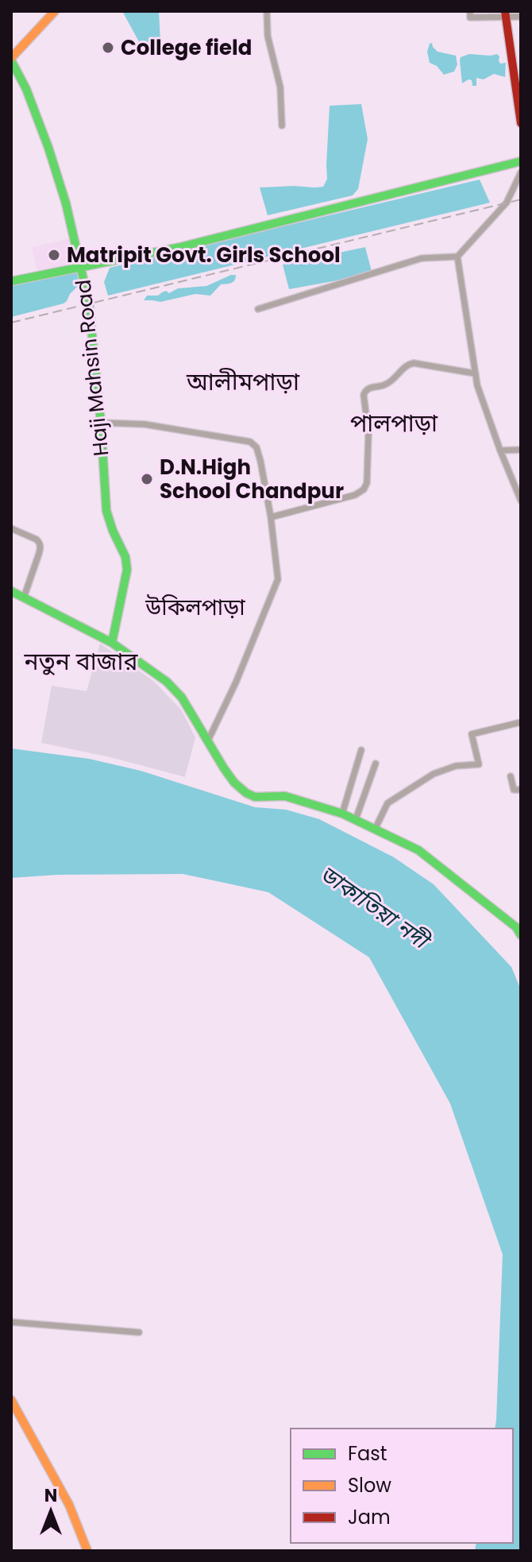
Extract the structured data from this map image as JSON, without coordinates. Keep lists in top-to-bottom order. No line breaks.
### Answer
{"streets":{"main road":["Haji Mahsin Road"]},"districts":["আলীমপাড়া","পালপাড়া","উকিলপাড়া","নতুন বাজার"],"water":["ডাকাতিয়া নদী"],"places":["College field","Matripit Govt. Girls School","D.N.High School Chandpur"],"legend":["Fast","Slow","Jam"],"north":"top"}
